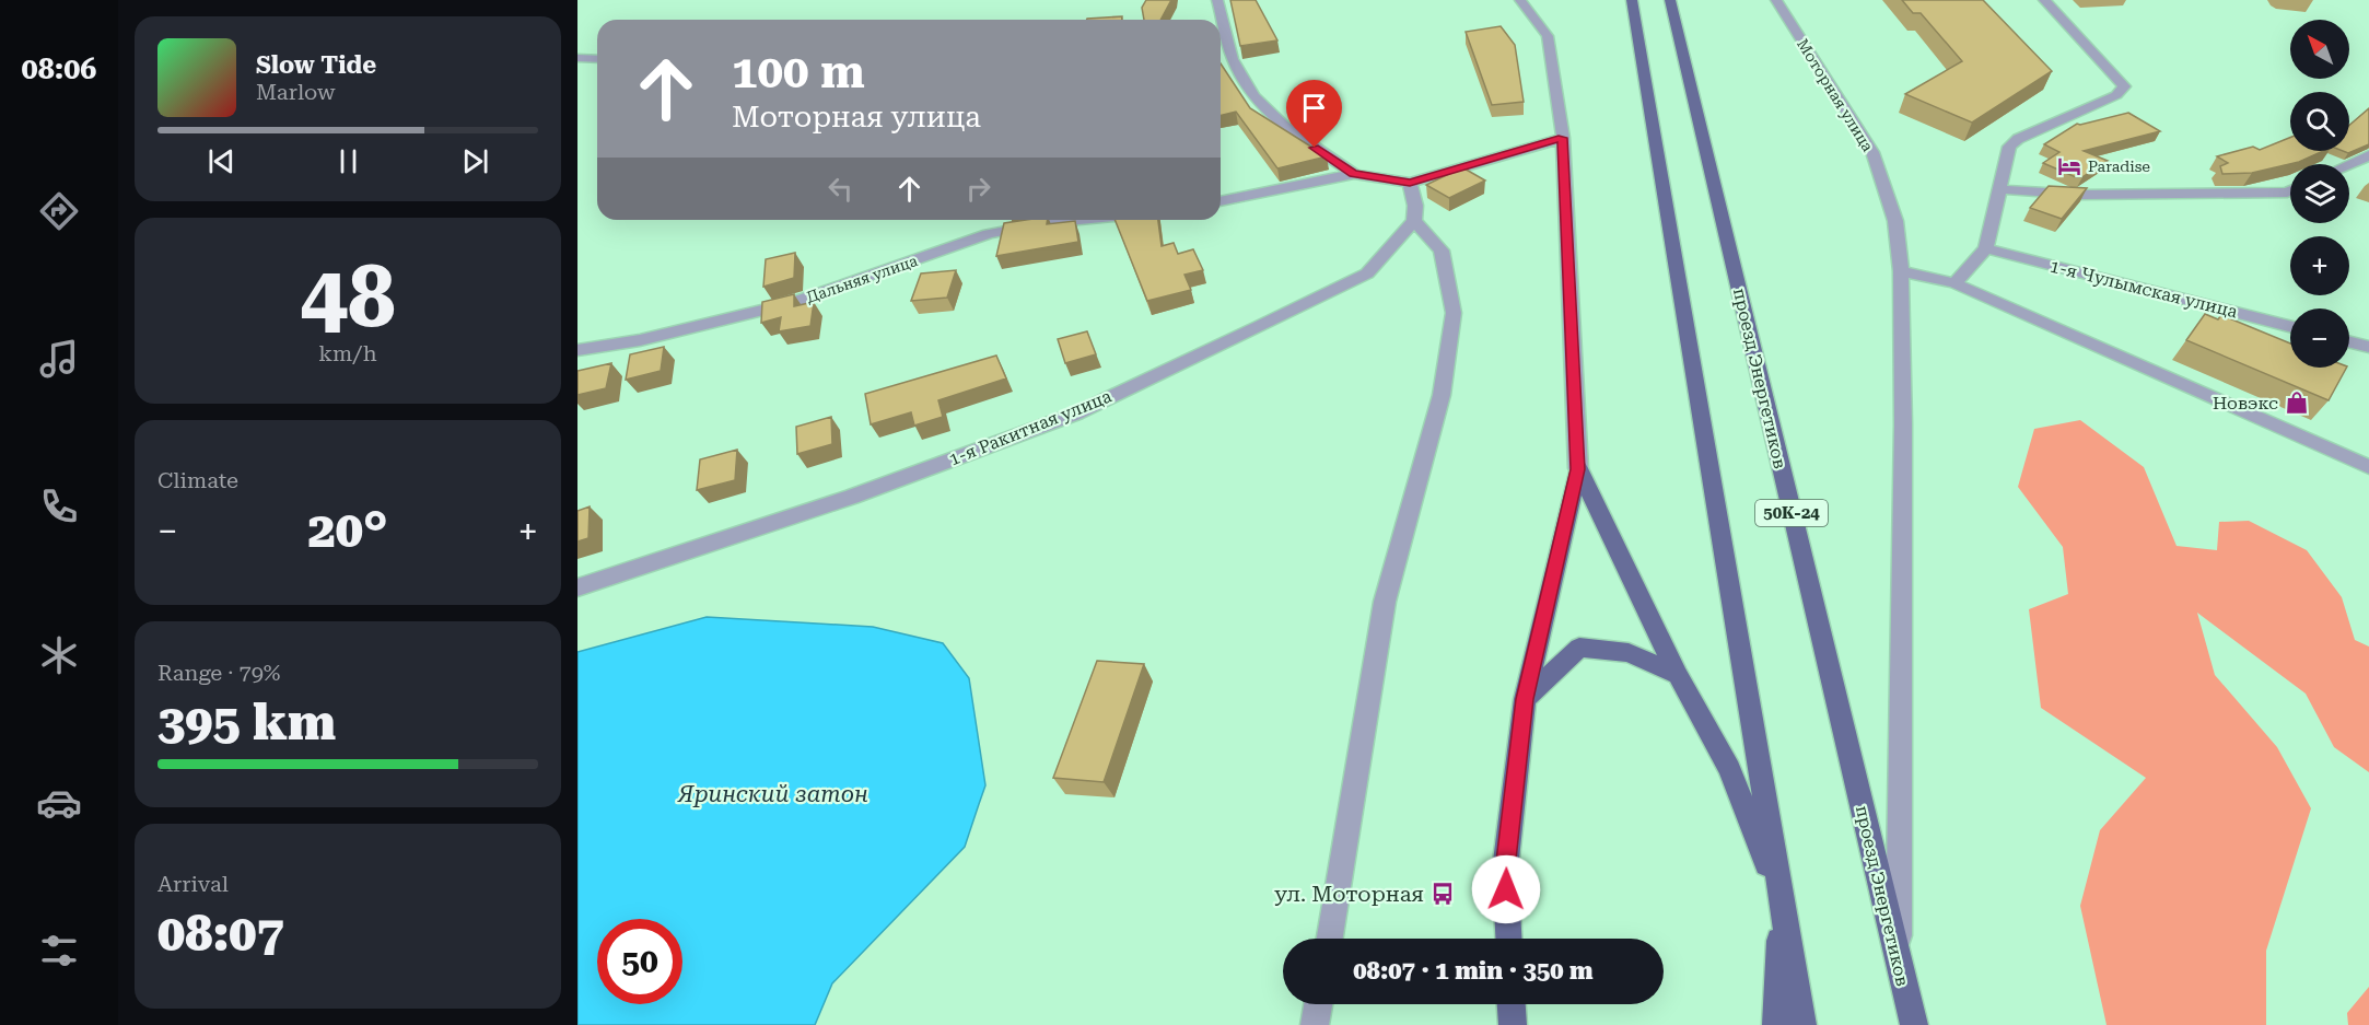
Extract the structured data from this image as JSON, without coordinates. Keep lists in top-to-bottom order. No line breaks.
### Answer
{"streets":{"main road":["проезд Энергетиков","50К-24"],"street":["Моторная улица","Дальняя улица","1-я Чулымская улица","1-я Ракитная улица"]},"crossings":[["Моторная улица","проезд Энергетиков"]],"water":["Яринский затон"],"places":{"hotel":["Paradise"],"shop":["Новэкс"],"bus stop":["ул. Моторная"]},"north":"top left","page":{"tabs":"08:06","map_buttons":["+","−"],"turn":["100 m","Моторная улица"],"song":["Slow Tide","Marlow"],"tile":[["48","km/h"],"Climate",["Range · 79%","395 km"],["Arrival","08:07"]],"heat":["−","20°","+"],"limit":"50","trip":"08:07 · 1 min · 350 m"}}
